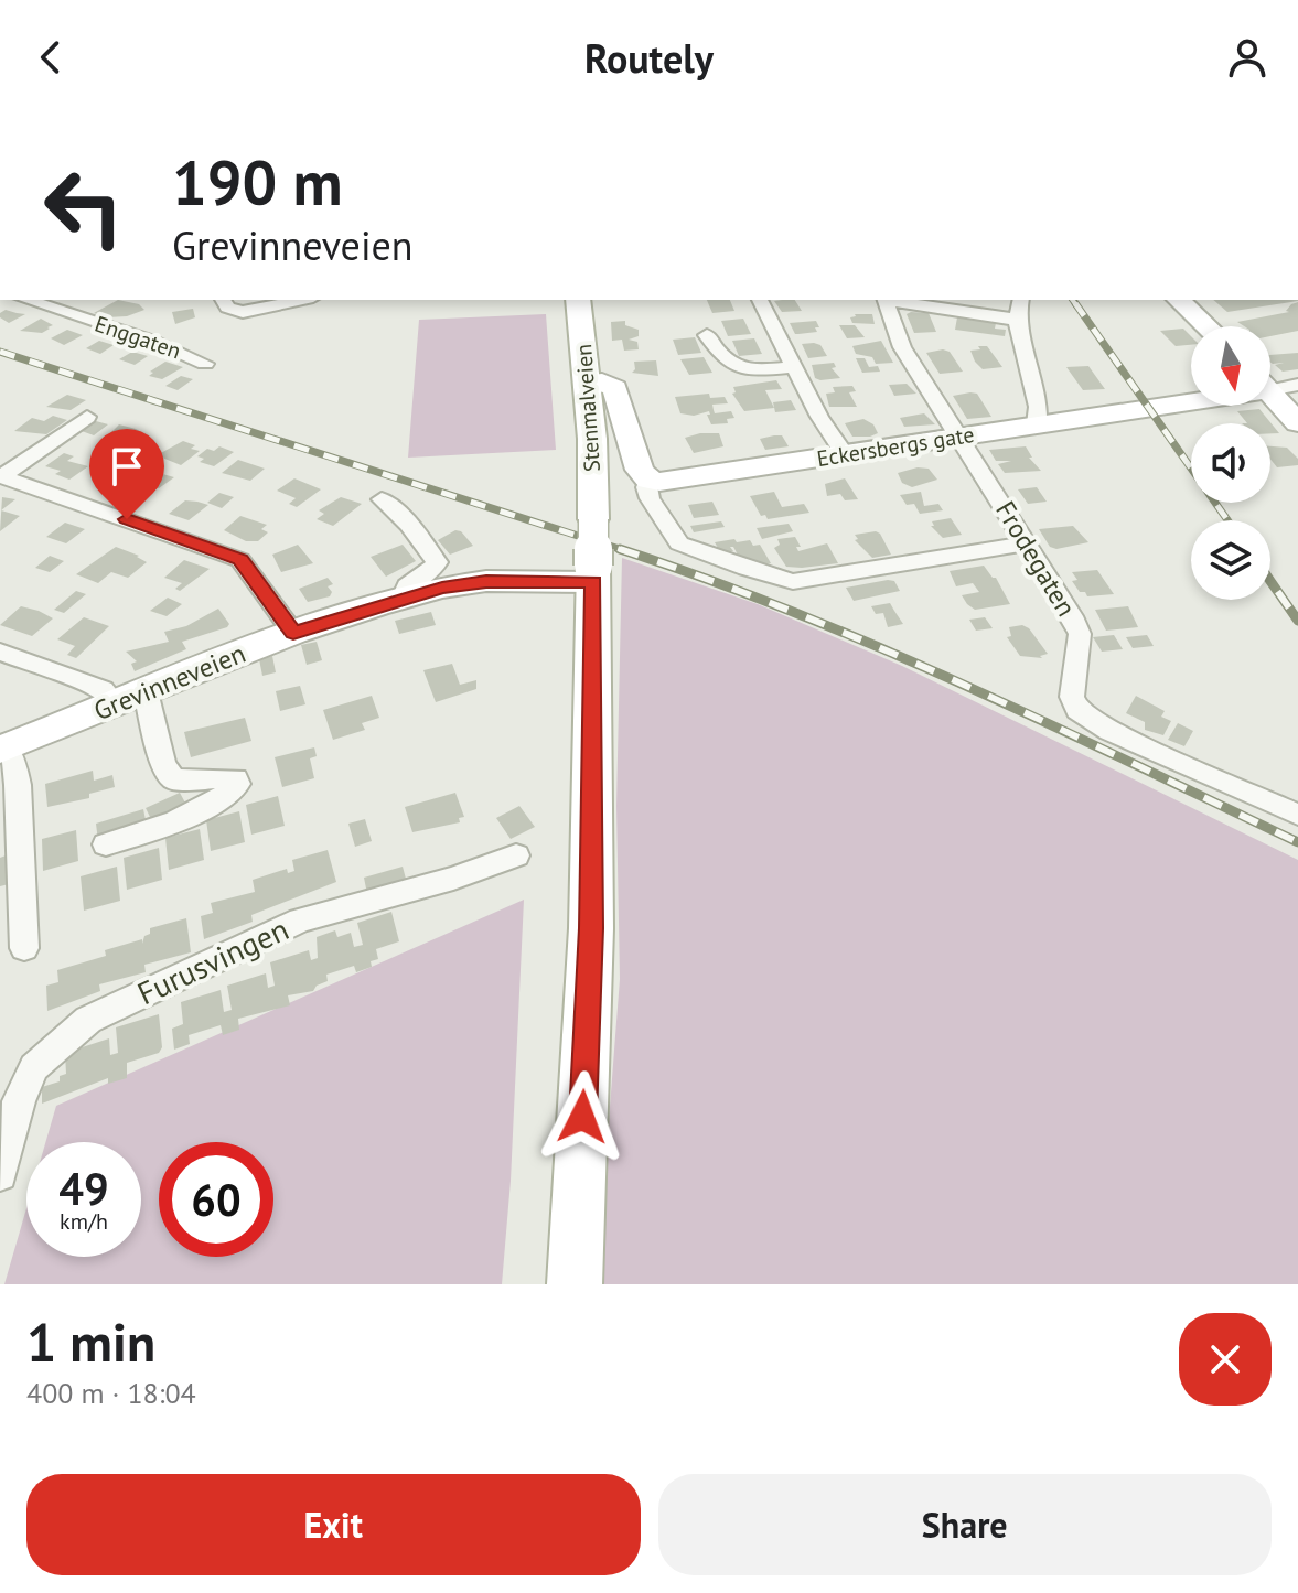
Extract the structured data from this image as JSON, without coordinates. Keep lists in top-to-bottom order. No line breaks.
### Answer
{"streets":{"main road":["Stenmalveien","Eckersbergs gate","Grevinneveien"],"street":["Enggaten","Frodegaten","Furusvingen"]},"crossings":[["Stenmalveien","Grevinneveien"],["Eckersbergs gate","Frodegaten"]],"north":"bottom","page":{"header":"Routely","turn":["190 m","Grevinneveien"],"speed":"49 km/h","limit":"60","heading":["1 min","400 m · 18:04"],"buttons":["Exit","Share"]}}
